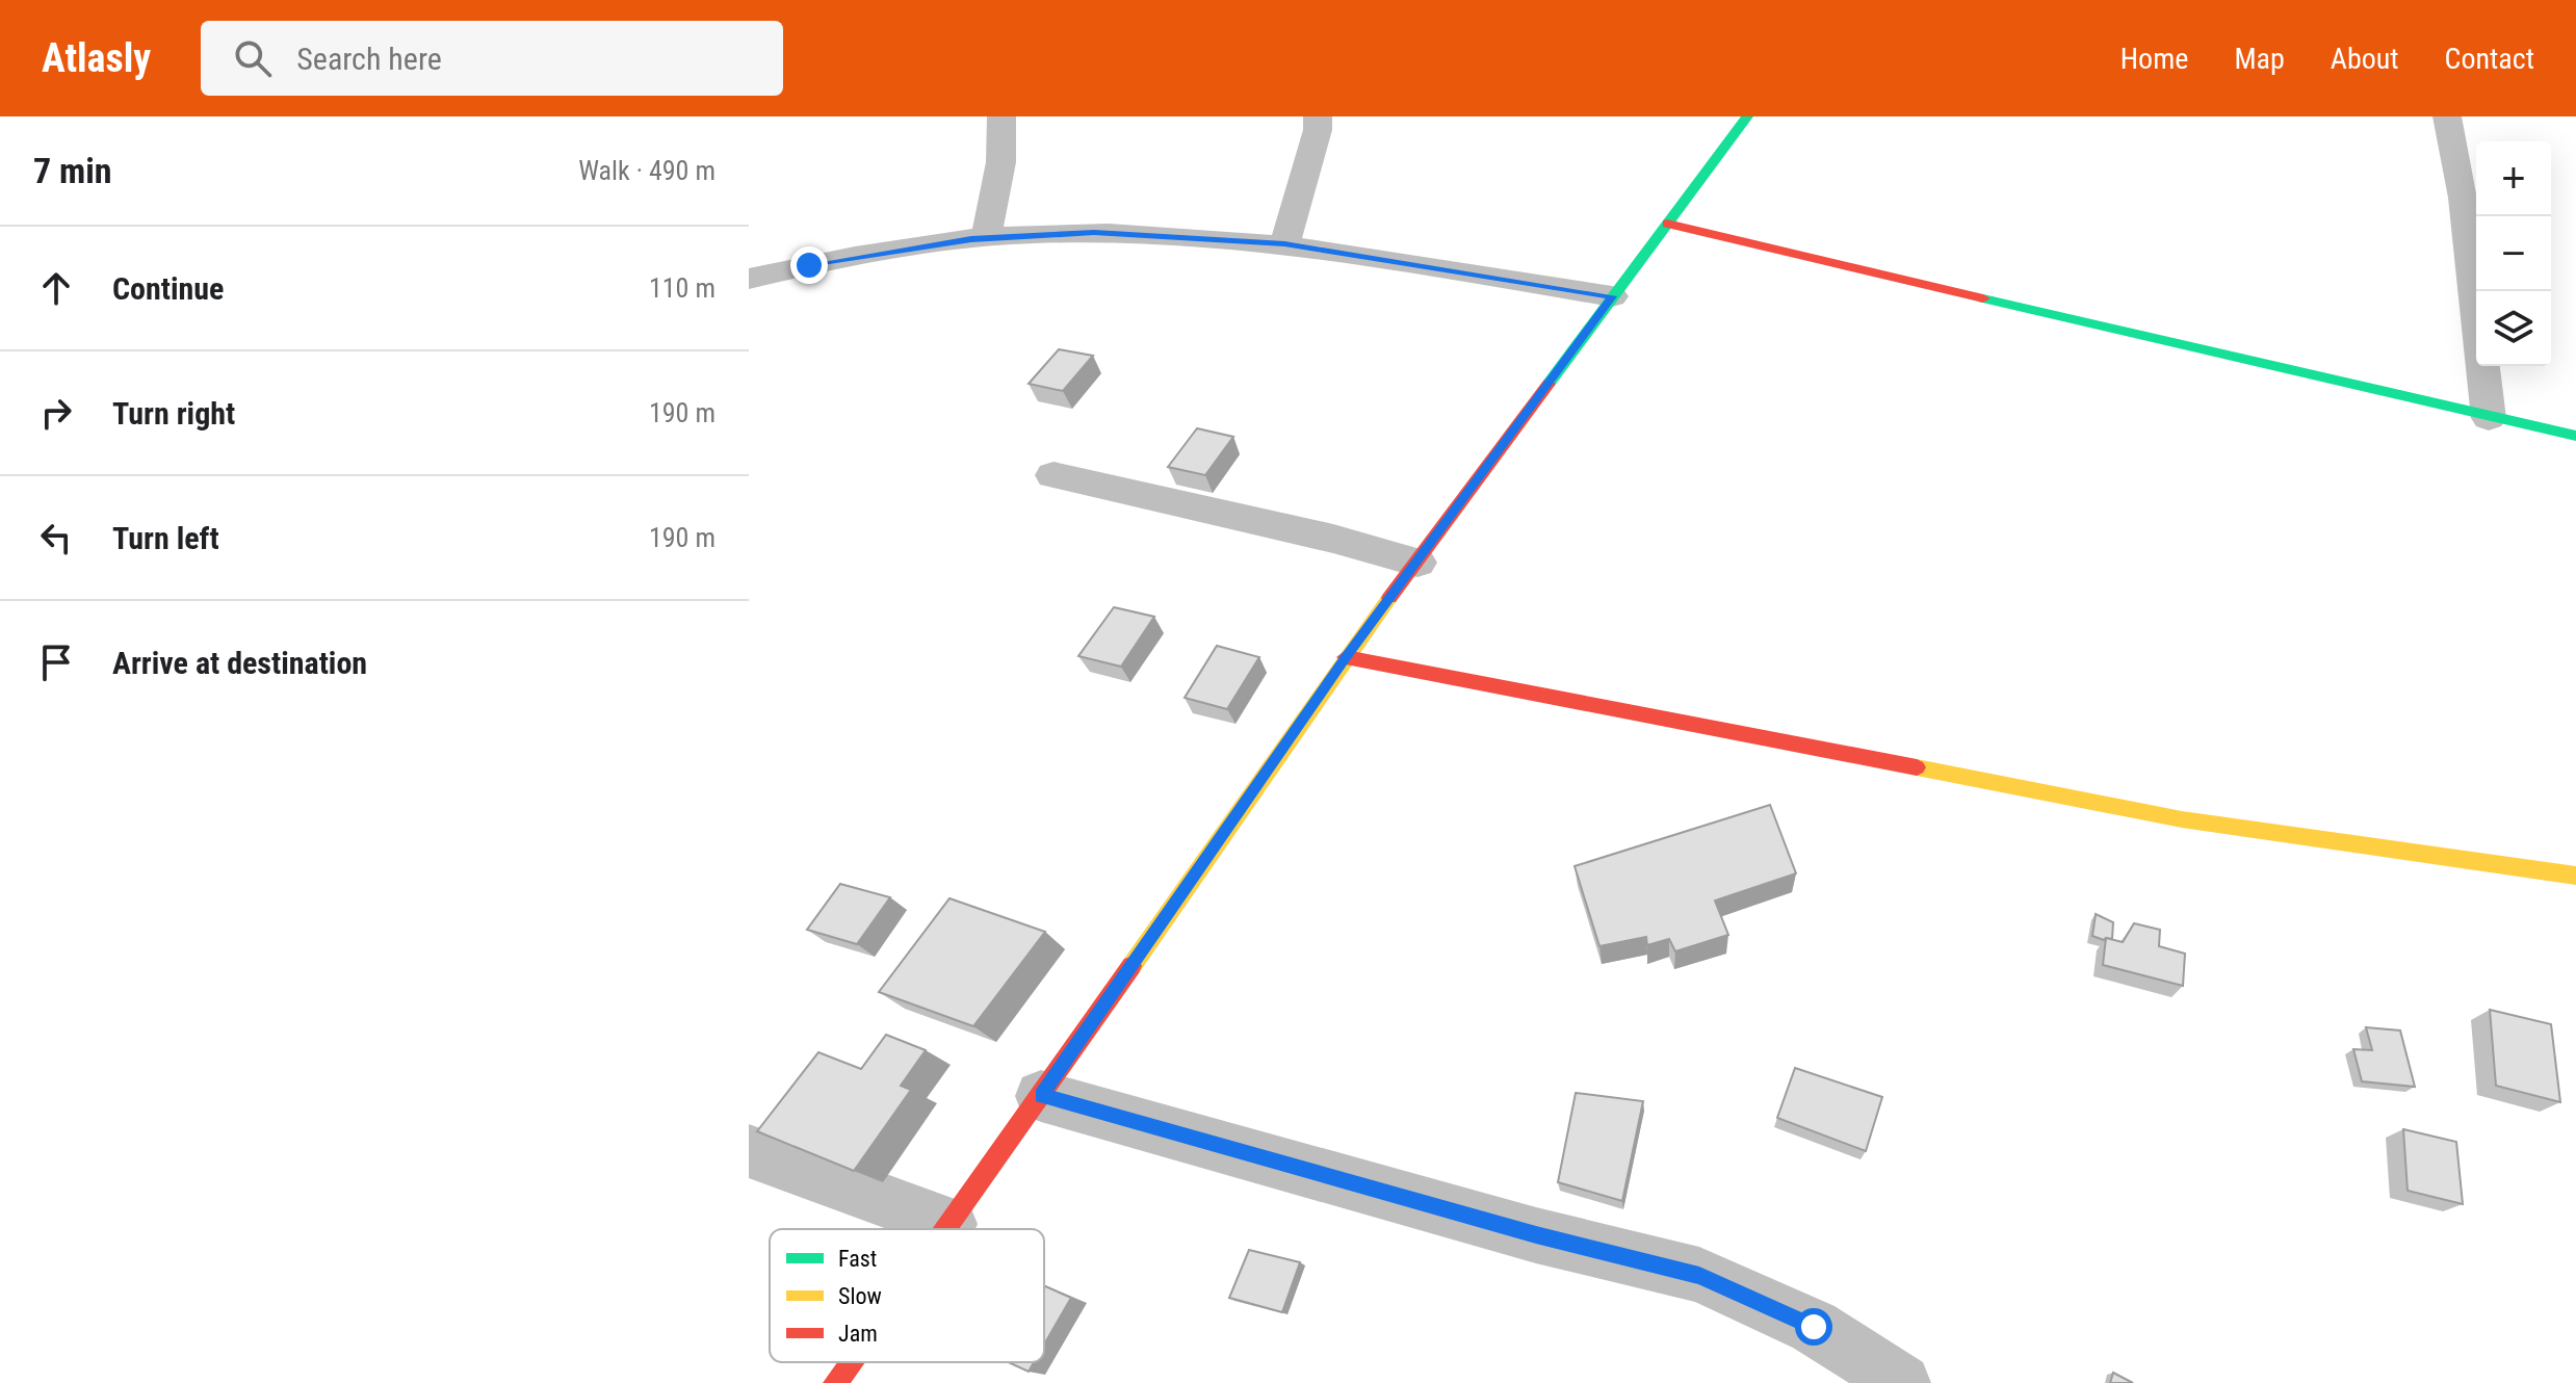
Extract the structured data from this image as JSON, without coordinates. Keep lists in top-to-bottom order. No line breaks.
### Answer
{"legend":["Fast","Slow","Jam"],"page":{"header":"Atlasly","search":"Search here","nav":["Home","Map","About","Contact"],"heading":["7 min","Walk · 490 m"],"map_buttons":["+","−"],"list":[["Continue","110 m"],["Turn right","190 m"],["Turn left","190 m"],"Arrive at destination"]}}
